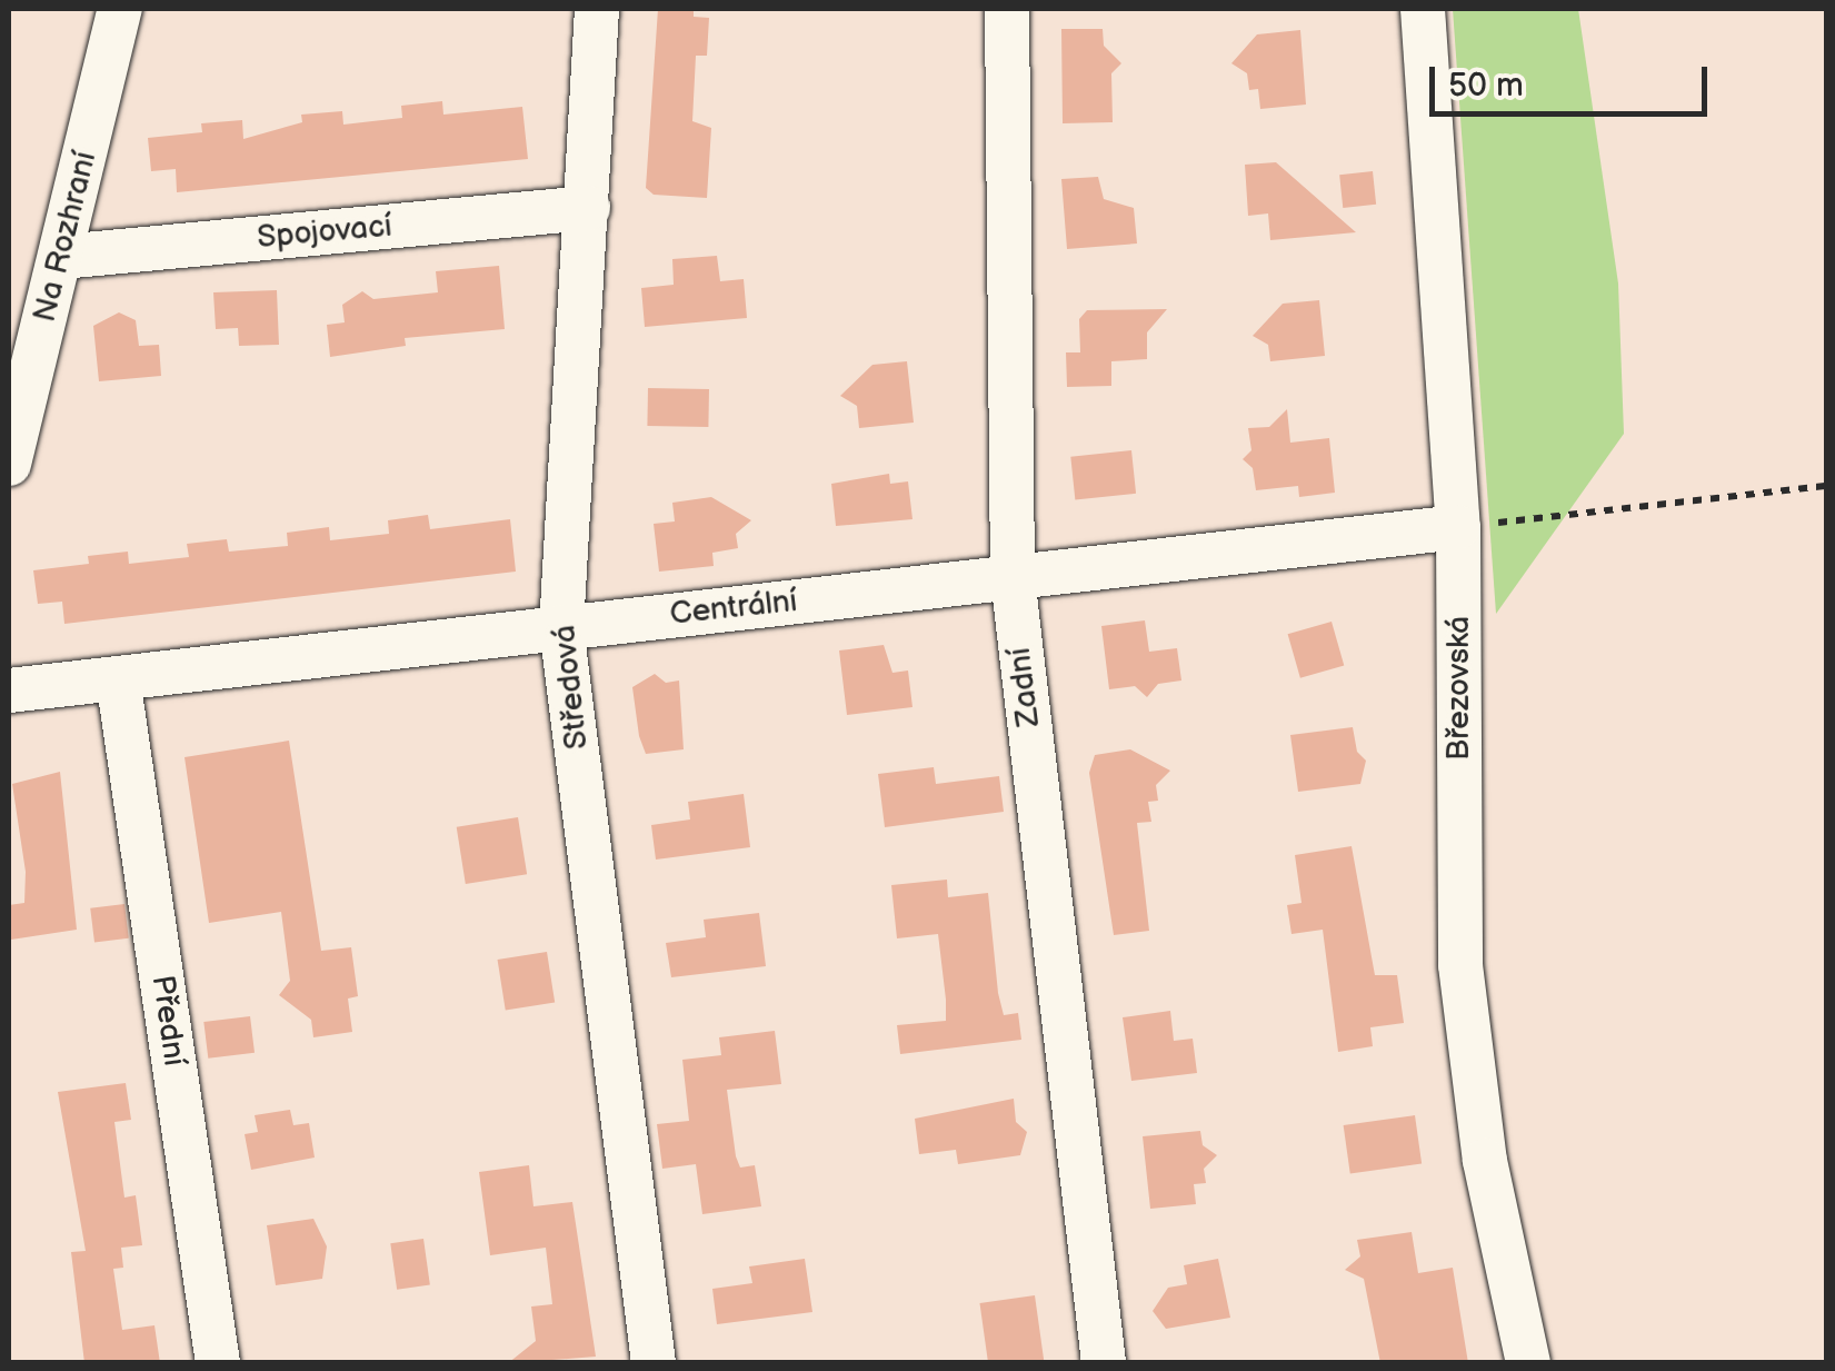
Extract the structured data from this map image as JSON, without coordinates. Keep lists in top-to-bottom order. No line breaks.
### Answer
{"streets":{"street":["Spojovací","Na Rozhraní","Centrální","Středová","Zadní","Březovská","Přední"]},"crossings":[["Spojovací","Na Rozhraní"],["Spojovací","Středová"],["Centrální","Středová"],["Centrální","Zadní"],["Centrální","Březovská"],["Centrální","Přední"]],"scale_bar":"50 m"}
